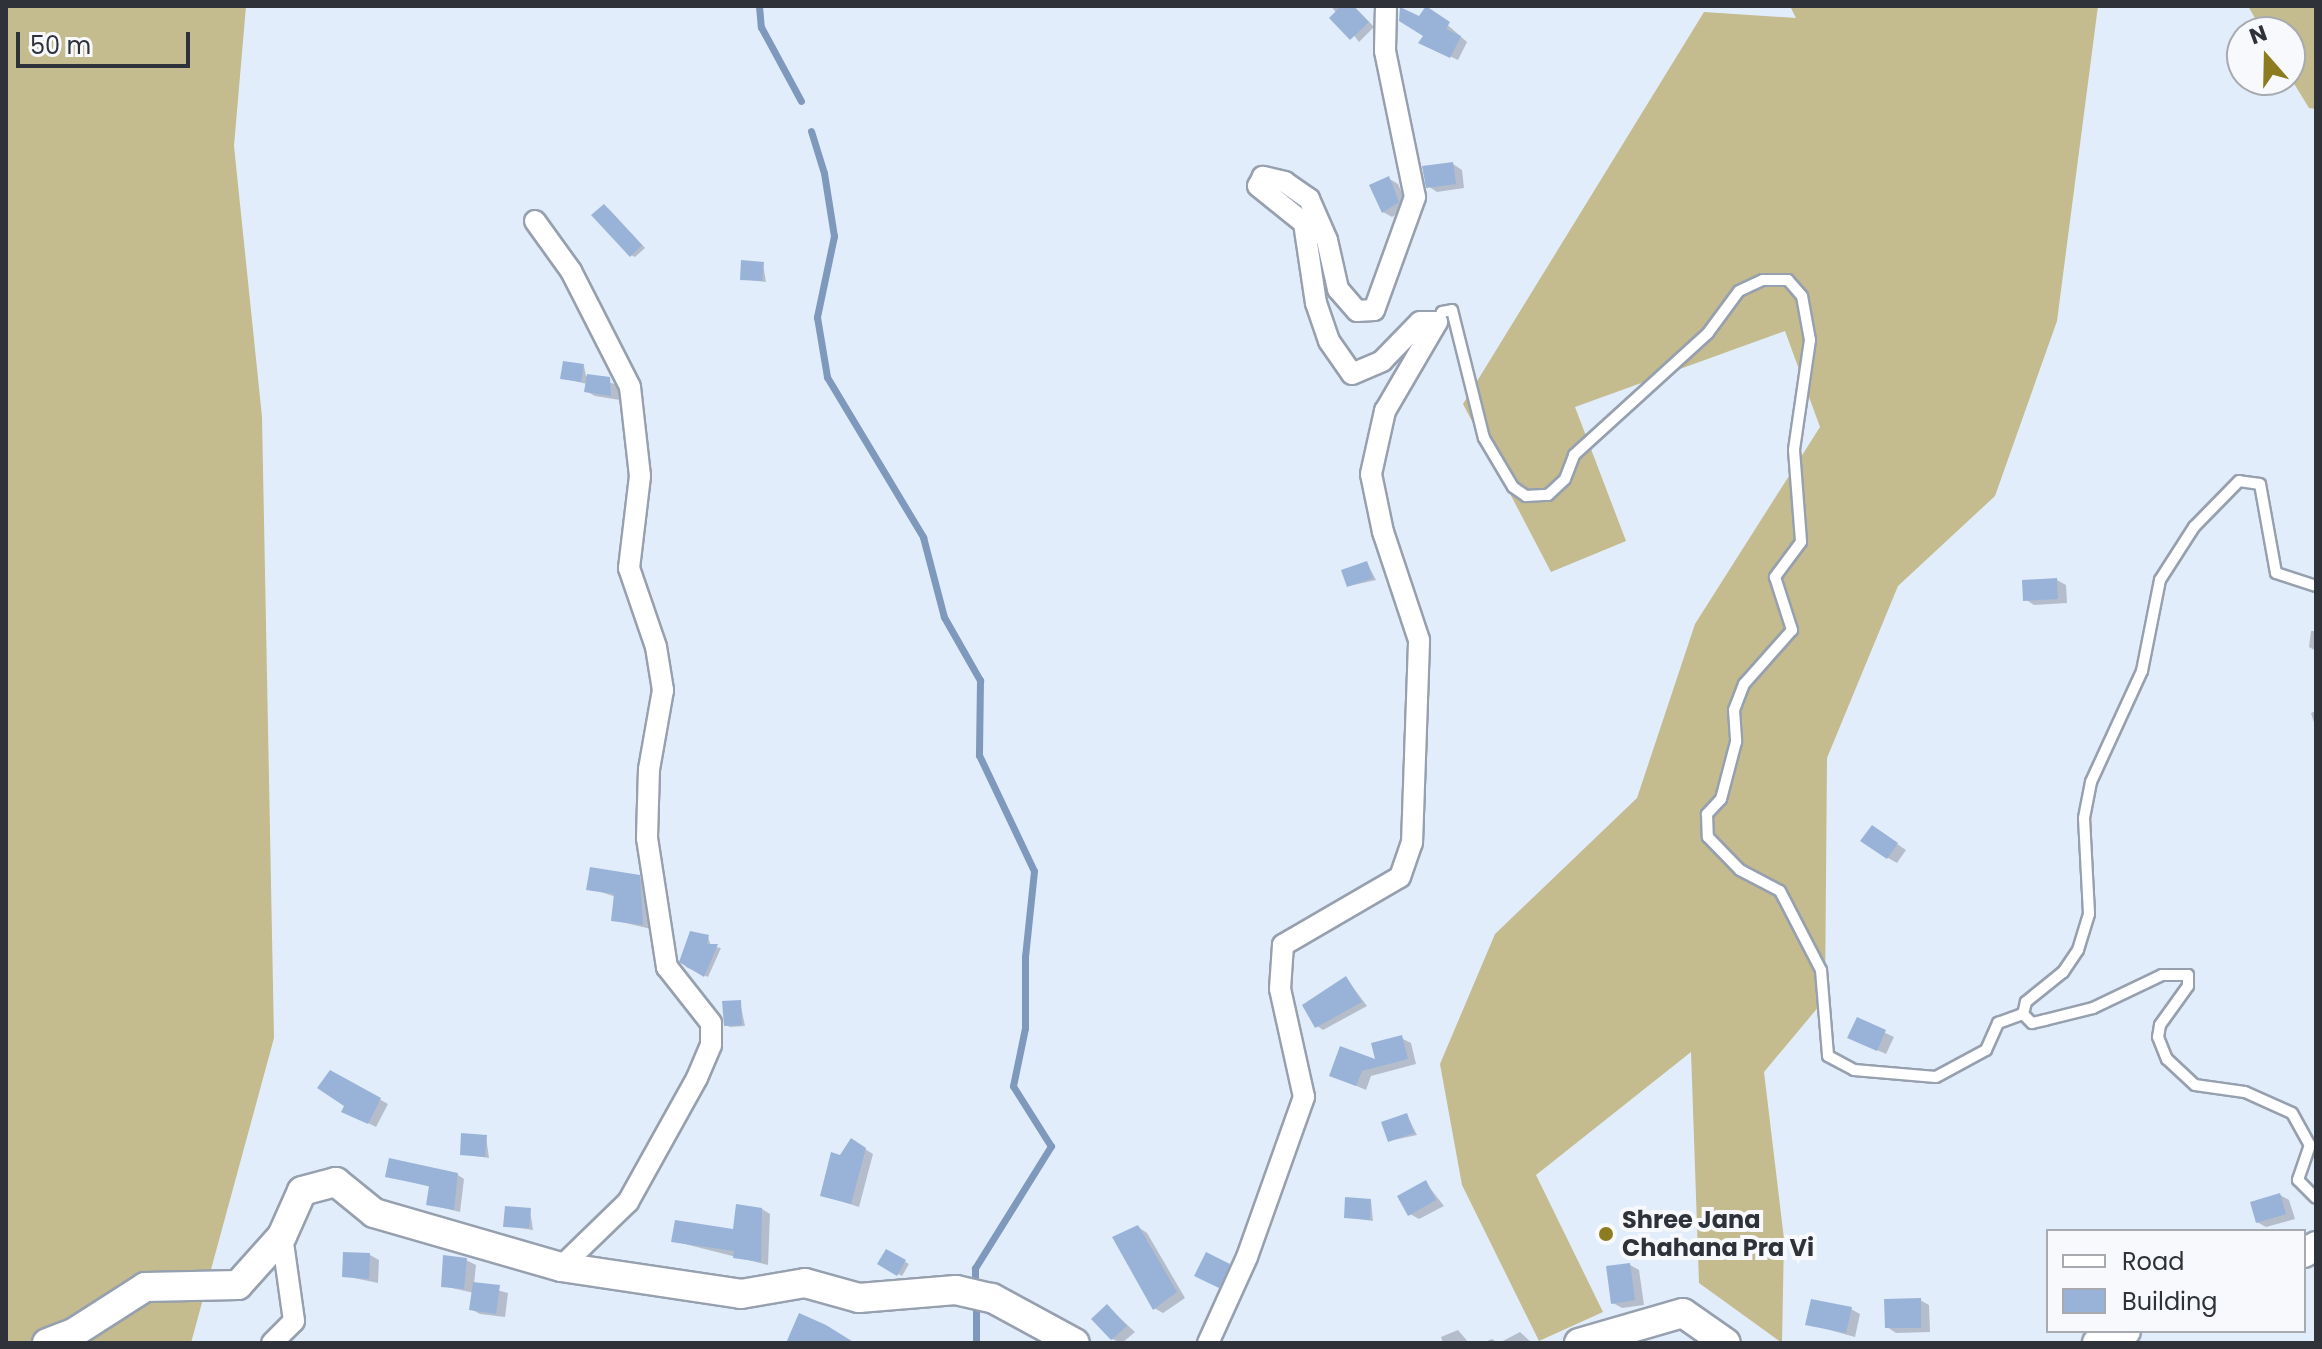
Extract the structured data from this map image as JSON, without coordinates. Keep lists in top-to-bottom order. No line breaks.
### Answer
{"places":["Shree Jana Chahana Pra Vi"],"legend":["Road","Building"],"scale_bar":"50 m","north":"top"}
